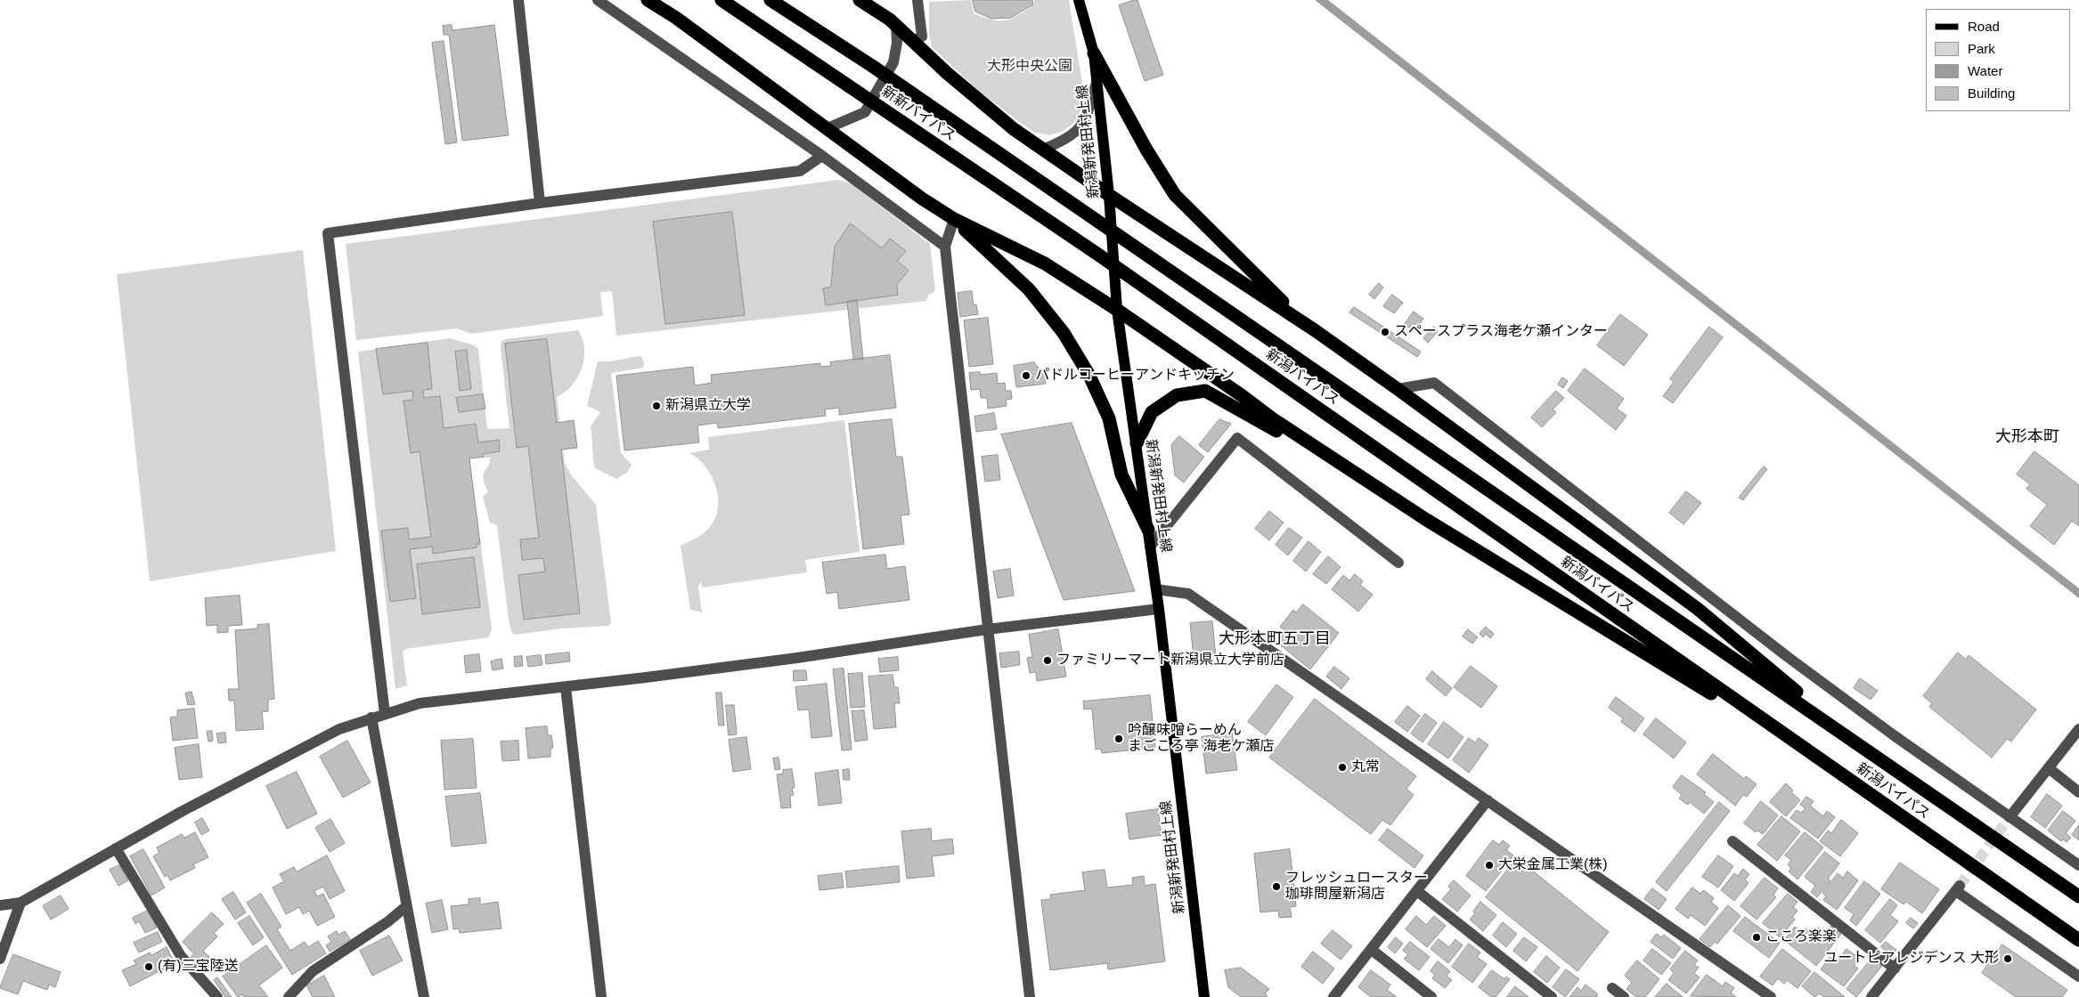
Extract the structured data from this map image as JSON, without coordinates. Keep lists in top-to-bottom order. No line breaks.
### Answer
{"streets":{"highway":["新新バイパス","新潟バイパス"],"main road":["新潟新発田村上線"]},"crossings":[["新新バイパス","新潟バイパス"]],"districts":["大形本町","大形本町五丁目"],"parks":["大形中央公園"],"places":["スペースプラス海老ケ瀬インター","パドルコーヒーアンドキッチン","新潟県立大学","ファミリーマート新潟県立大学前店","吟醸味噌らーめん まごころ亭 海老ケ瀬店","丸常","大栄金属工業(株)","フレッシュロースター 珈琲問屋新潟店","こころ楽楽","ユートピアレジデンス 大形","(有)三宝陸送"],"legend":["Road","Park","Water","Building"]}
